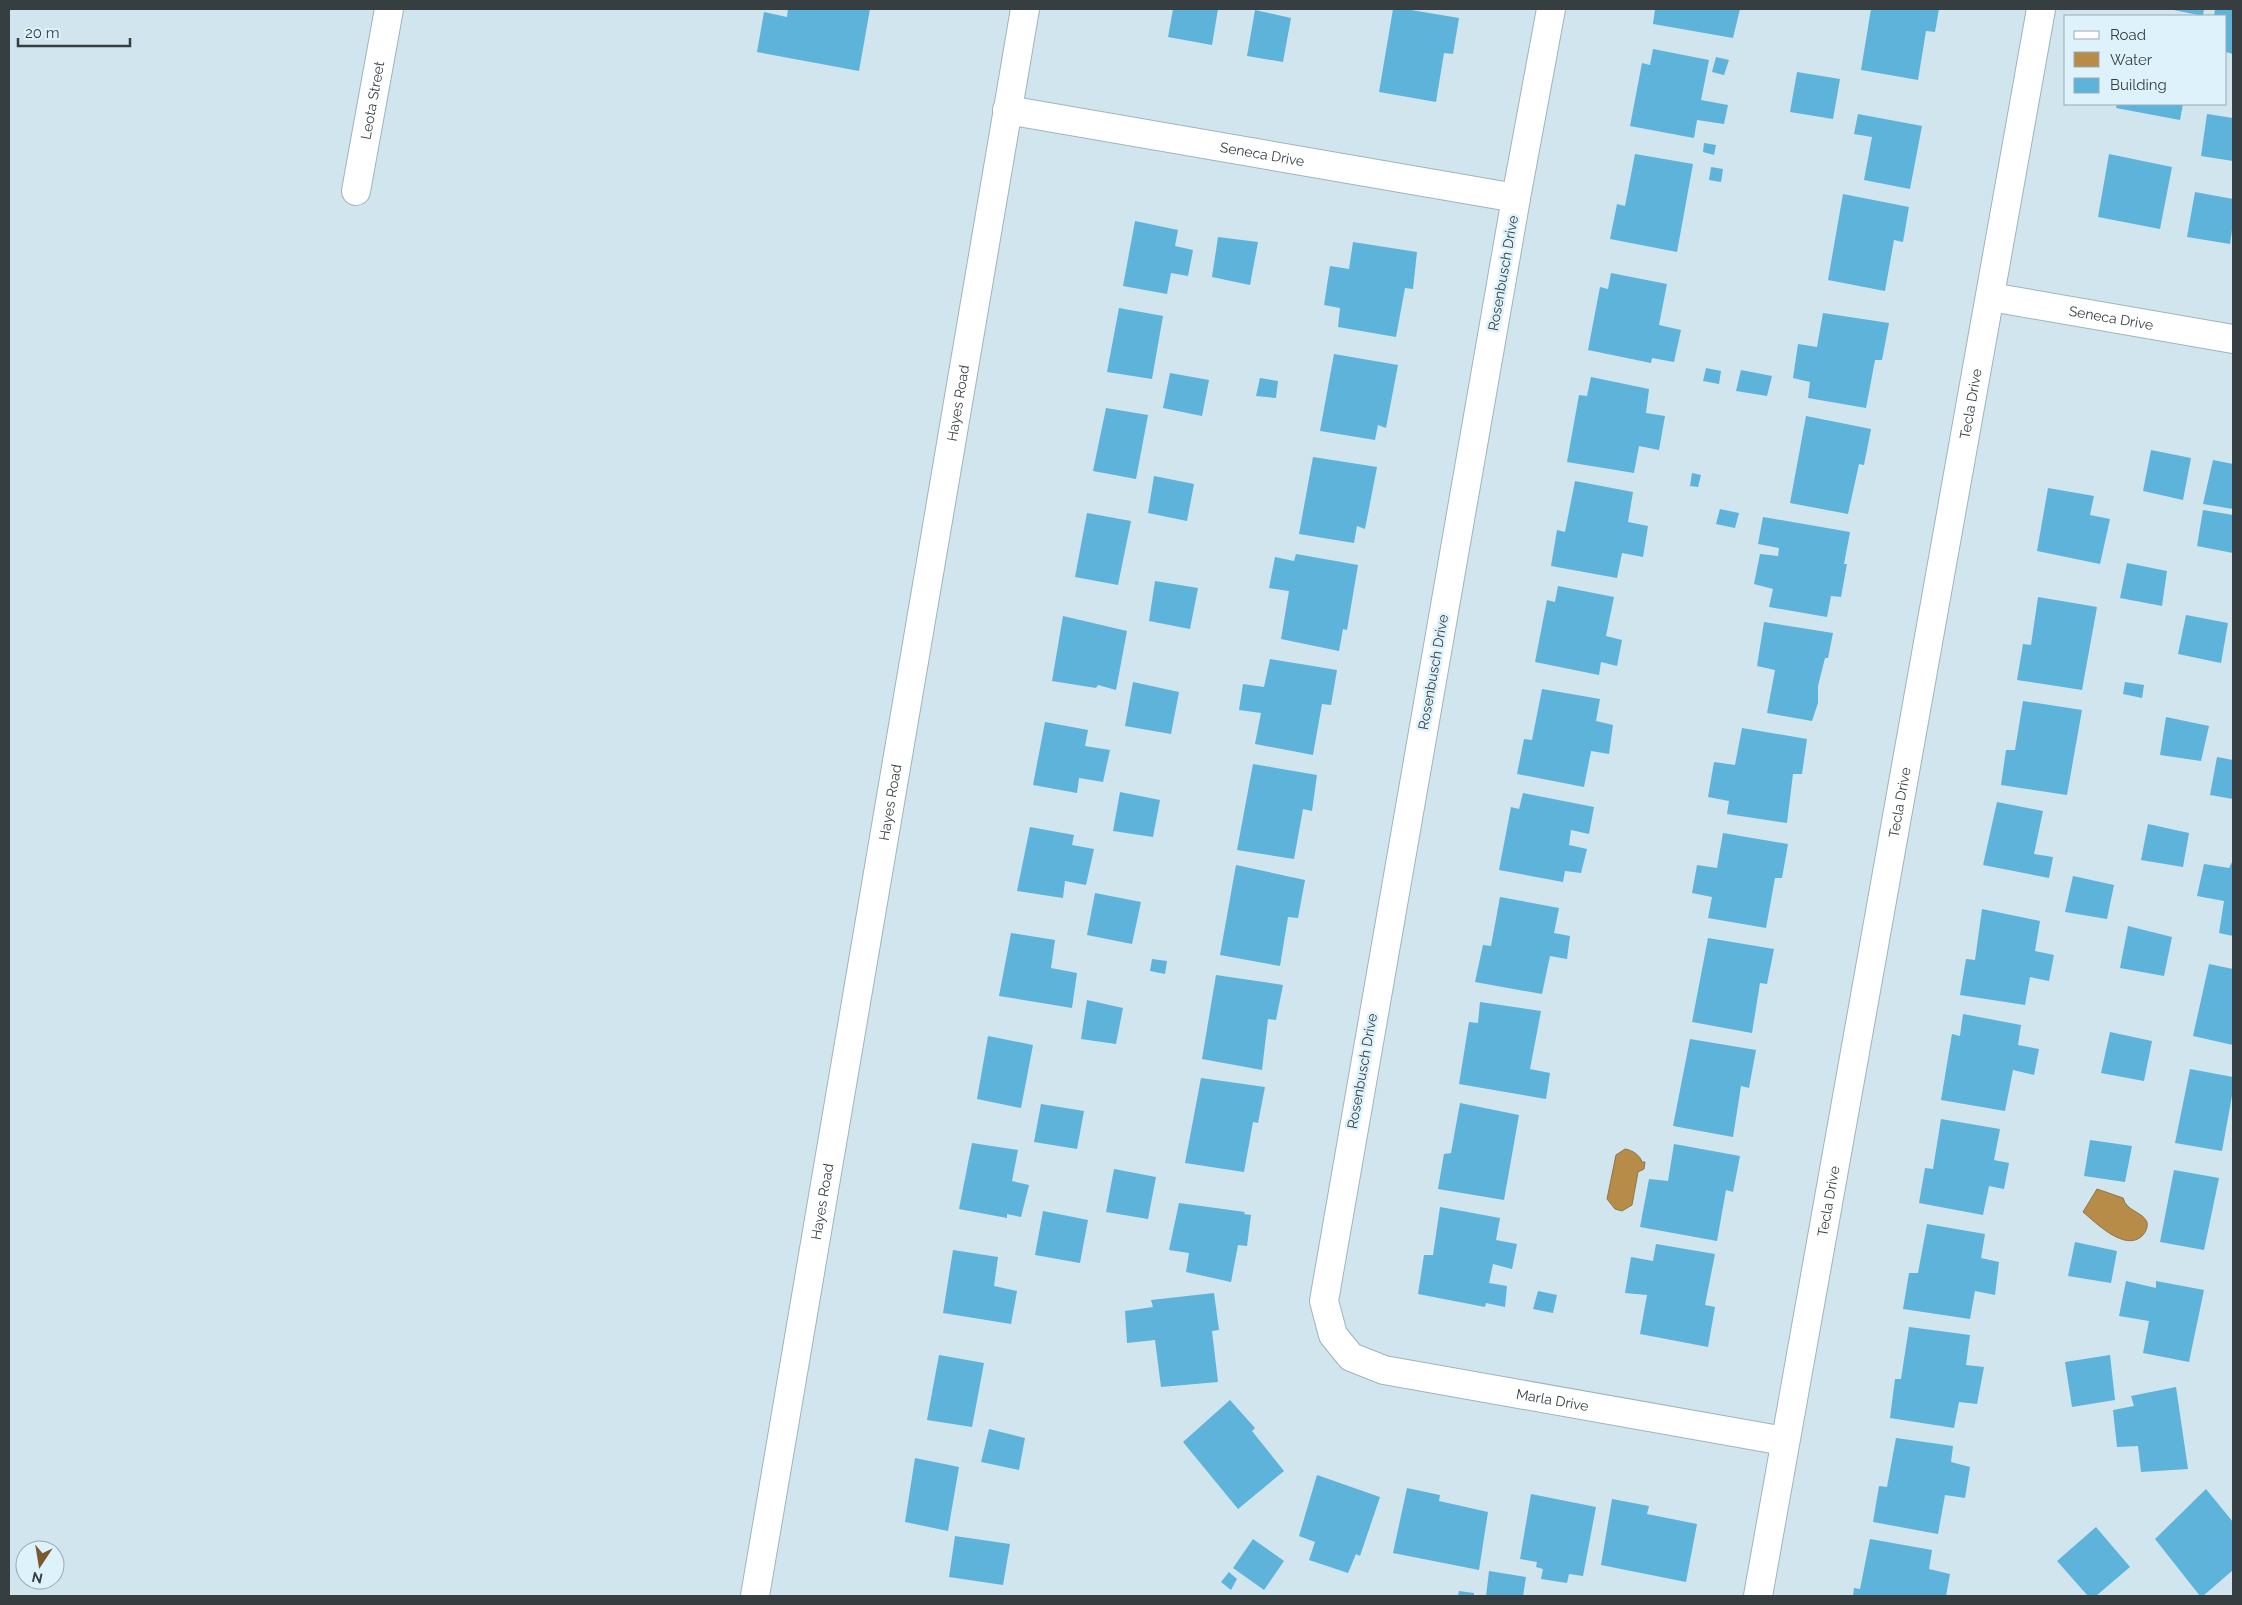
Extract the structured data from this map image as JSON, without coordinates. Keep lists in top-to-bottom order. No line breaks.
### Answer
{"streets":{"street":["Leota Street","Seneca Drive","Rosenbusch Drive","Hayes Road","Tecla Drive","Marla Drive"]},"crossings":[["Seneca Drive","Rosenbusch Drive"],["Seneca Drive","Hayes Road"],["Seneca Drive","Tecla Drive"],["Rosenbusch Drive","Marla Drive"],["Tecla Drive","Marla Drive"]],"legend":["Road","Water","Building"],"scale_bar":"20 m","north":"bottom"}
